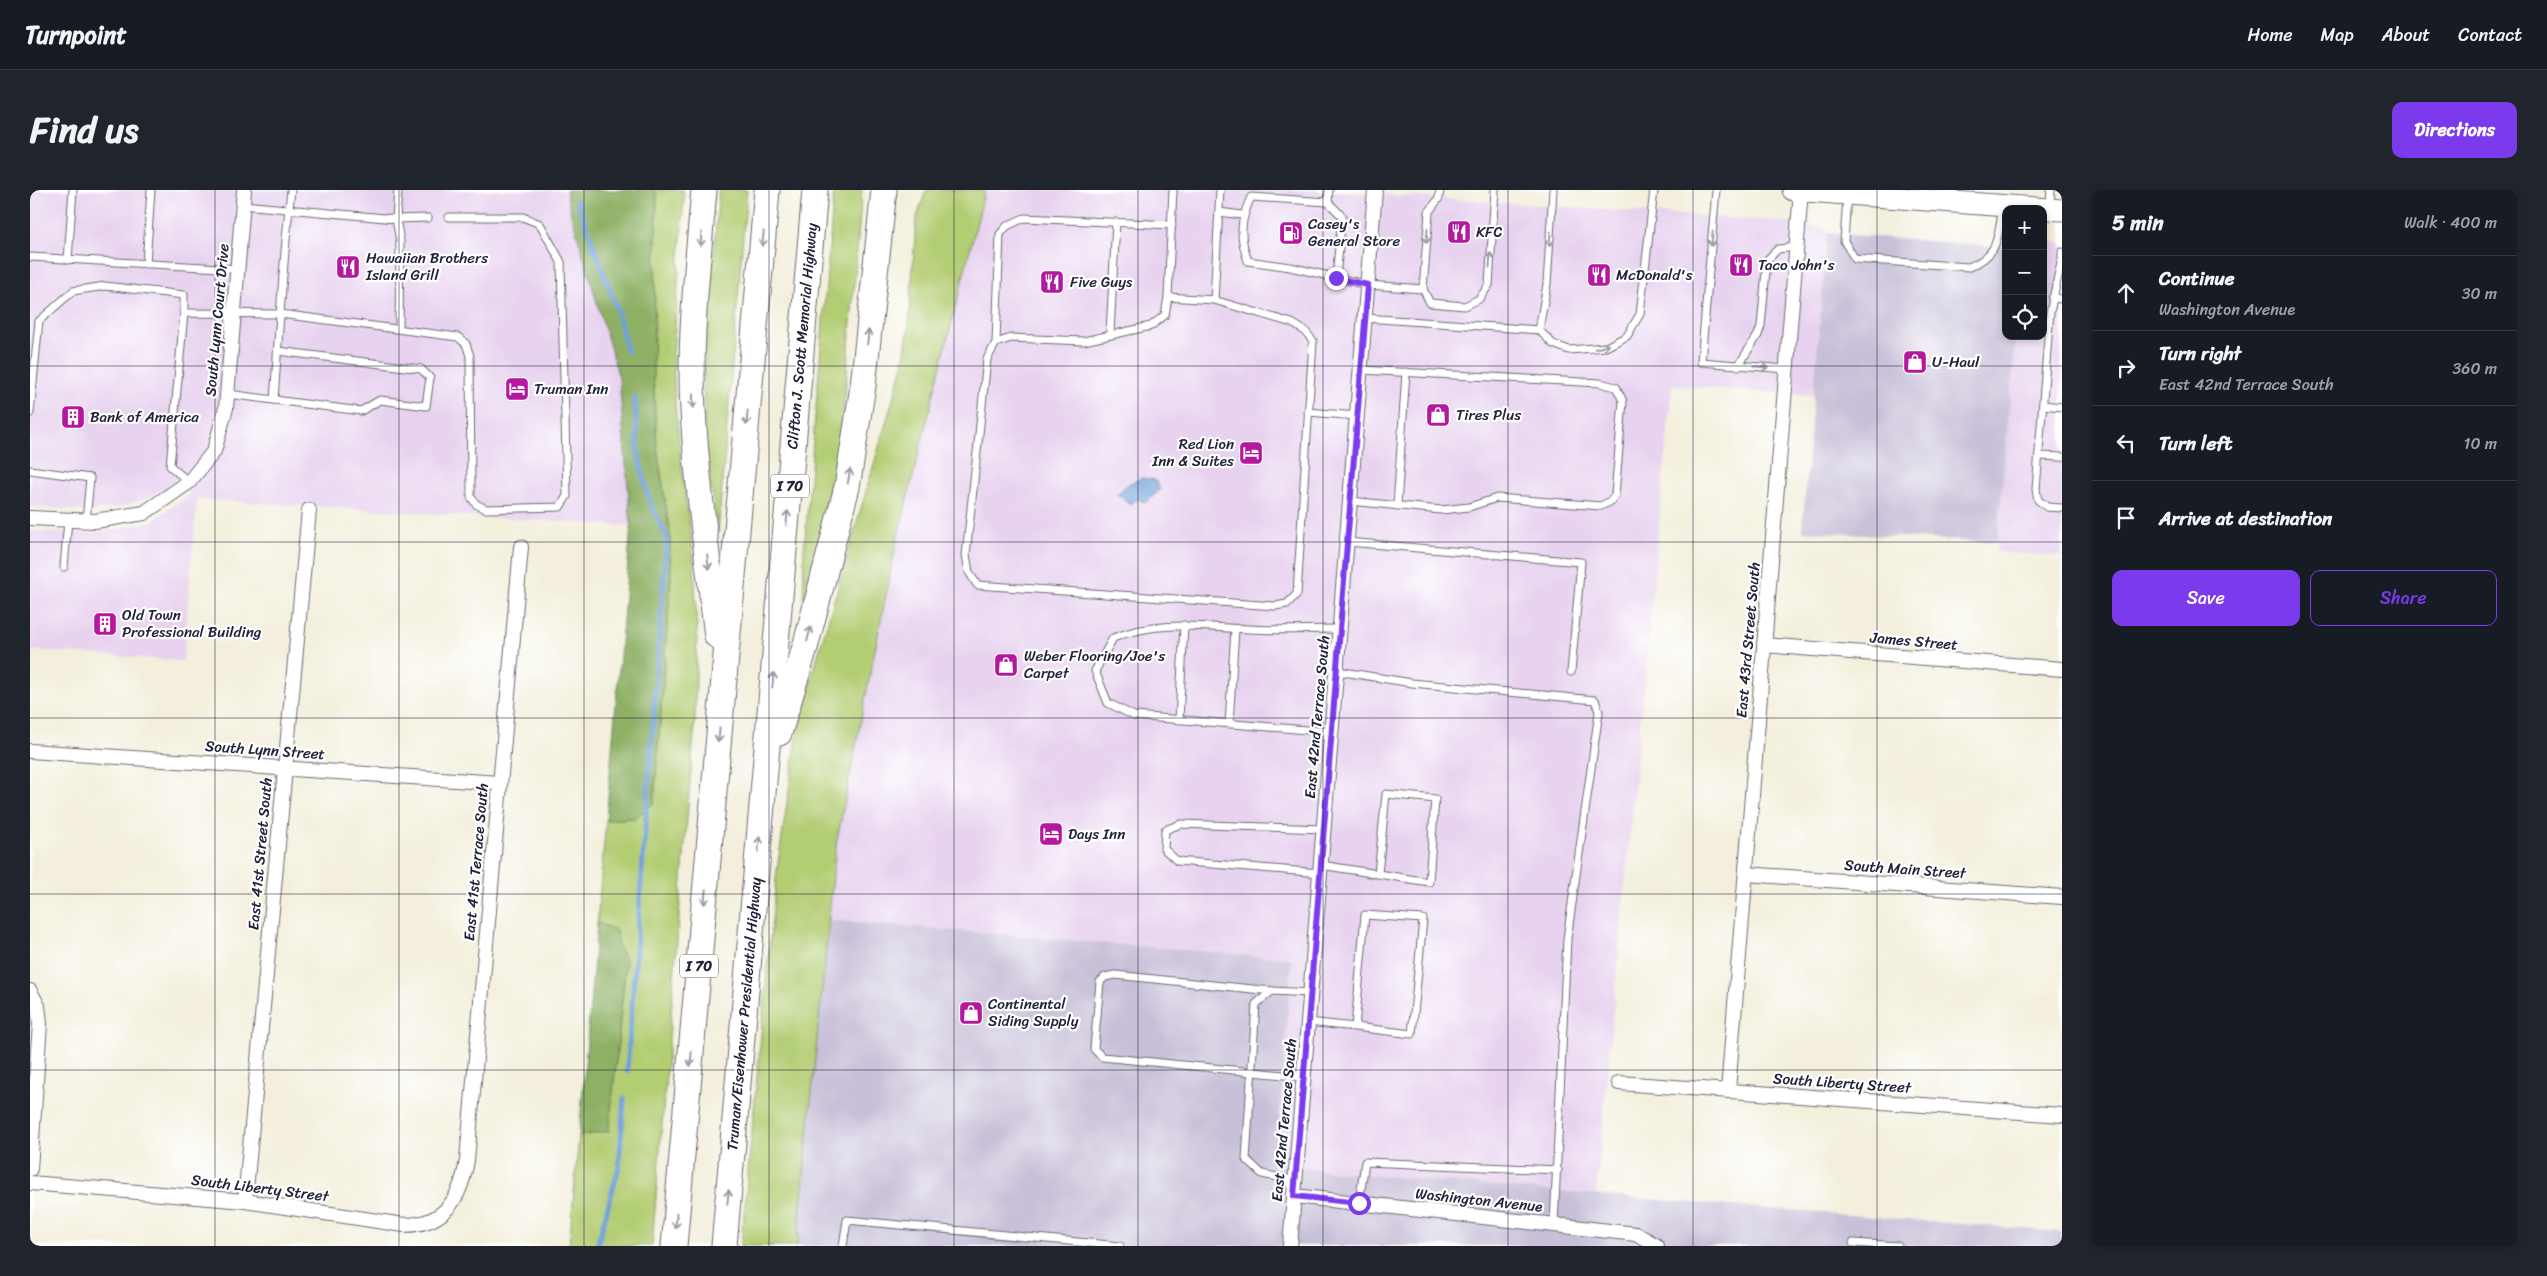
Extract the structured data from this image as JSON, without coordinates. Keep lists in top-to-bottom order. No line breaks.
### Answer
{"streets":{"highway":["Clifton J. Scott Memorial Highway","I 70","Truman/Eisenhower Presidential Highway"],"street":["South Lynn Court Drive","East 43rd Street South","James Street","East 42nd Terrace South","South Lynn Street","East 41st Street South","East 41st Terrace South","South Main Street","South Liberty Street","Washington Avenue"]},"crossings":[["Clifton J. Scott Memorial Highway","Truman/Eisenhower Presidential Highway"],["East 43rd Street South","James Street"],["East 43rd Street South","South Main Street"],["East 43rd Street South","South Liberty Street"],["East 42nd Terrace South","Washington Avenue"],["South Lynn Street","East 41st Street South"],["South Lynn Street","East 41st Terrace South"],["East 41st Street South","South Liberty Street"],["East 41st Terrace South","South Liberty Street"]],"places":{"restaurant":["KFC","Taco John's","Hawaiian Brothers Island Grill","McDonald's","Five Guys"],"fuel station":["Casey's General Store"],"shop":["U-Haul","Tires Plus","Weber Flooring/Joe's Carpet","Continental Siding Supply"],"hotel":["Truman Inn","Red Lion Inn & Suites","Days Inn"],"building":["Bank of America","Old Town Professional Building"]},"page":{"header":"Turnpoint","nav":["Home","Map","About","Contact"],"title":"Find us","buttons":["Directions",["Save","Share"]],"heading":["5 min","Walk · 400 m"],"map_buttons":["+","−"],"list":[["Continue","Washington Avenue","30 m"],["Turn right","East 42nd Terrace South","360 m"],["Turn left","10 m"],"Arrive at destination"]}}
